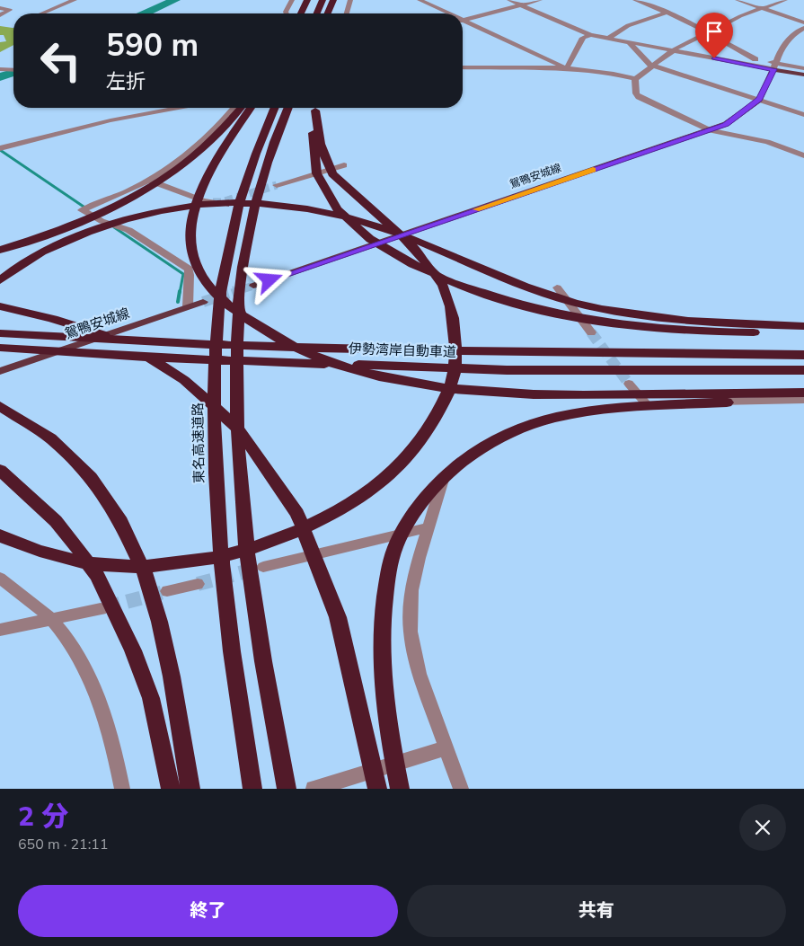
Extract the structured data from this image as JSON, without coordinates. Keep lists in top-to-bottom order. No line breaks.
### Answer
{"streets":{"highway":["伊勢湾岸自動車道","東名高速道路"],"main road":["鴛鴨安城線"]},"page":{"turn":["590 m","左折"],"heading":["2 分","650 m · 21:11"],"buttons":["終了","共有"]}}
